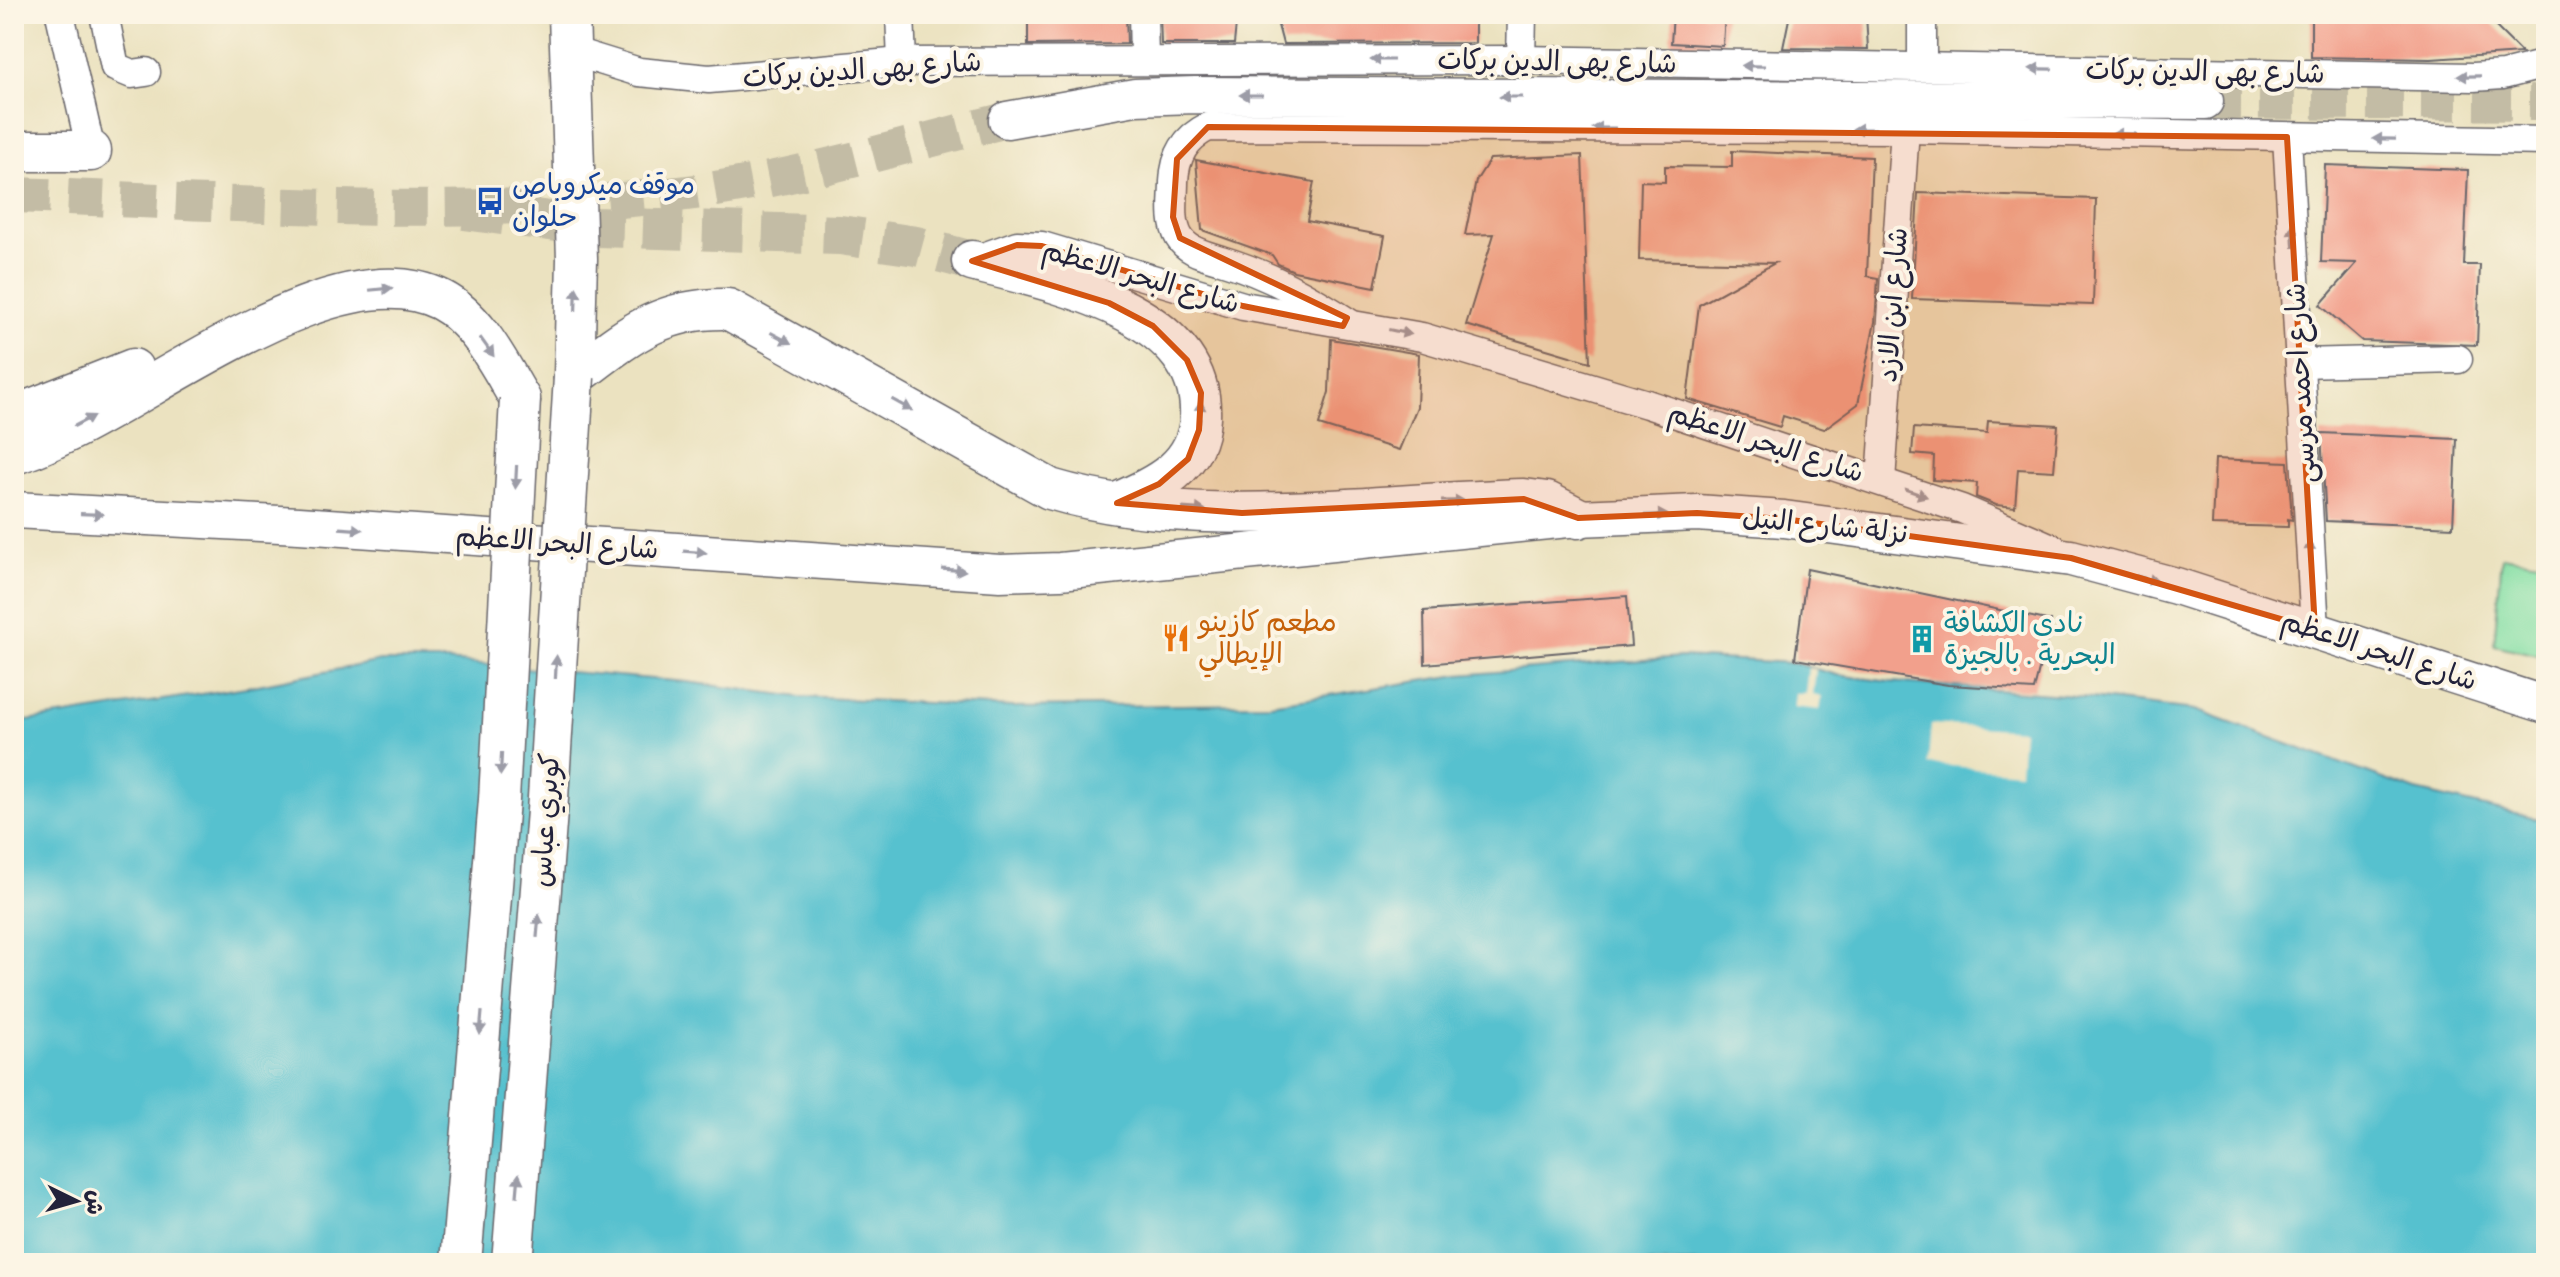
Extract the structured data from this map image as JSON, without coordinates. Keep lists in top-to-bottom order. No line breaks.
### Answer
{"streets":{"highway":["كوبري عباس"],"main road":["شارع بهى الدين بركات","شارع البحر الاعظم","نزلة شارع النيل"],"street":["شارع ابن الازد","شارع احمد مرسى"]},"crossings":[["شارع بهى الدين بركات","كوبري عباس"],["شارع البحر الاعظم","شارع ابن الازد"],["شارع البحر الاعظم","شارع احمد مرسى"],["شارع البحر الاعظم","نزلة شارع النيل"]],"one_way":["شارع البحر الاعظم","شارع احمد مرسى","نزلة شارع النيل"],"places":{"bus stop":["موقف ميكروباص حلوان"],"restaurant":["مطعم كازينو الإيطالي"],"building":["نادى الكشافة البحرية . بالجيزة"]},"north":"right"}
